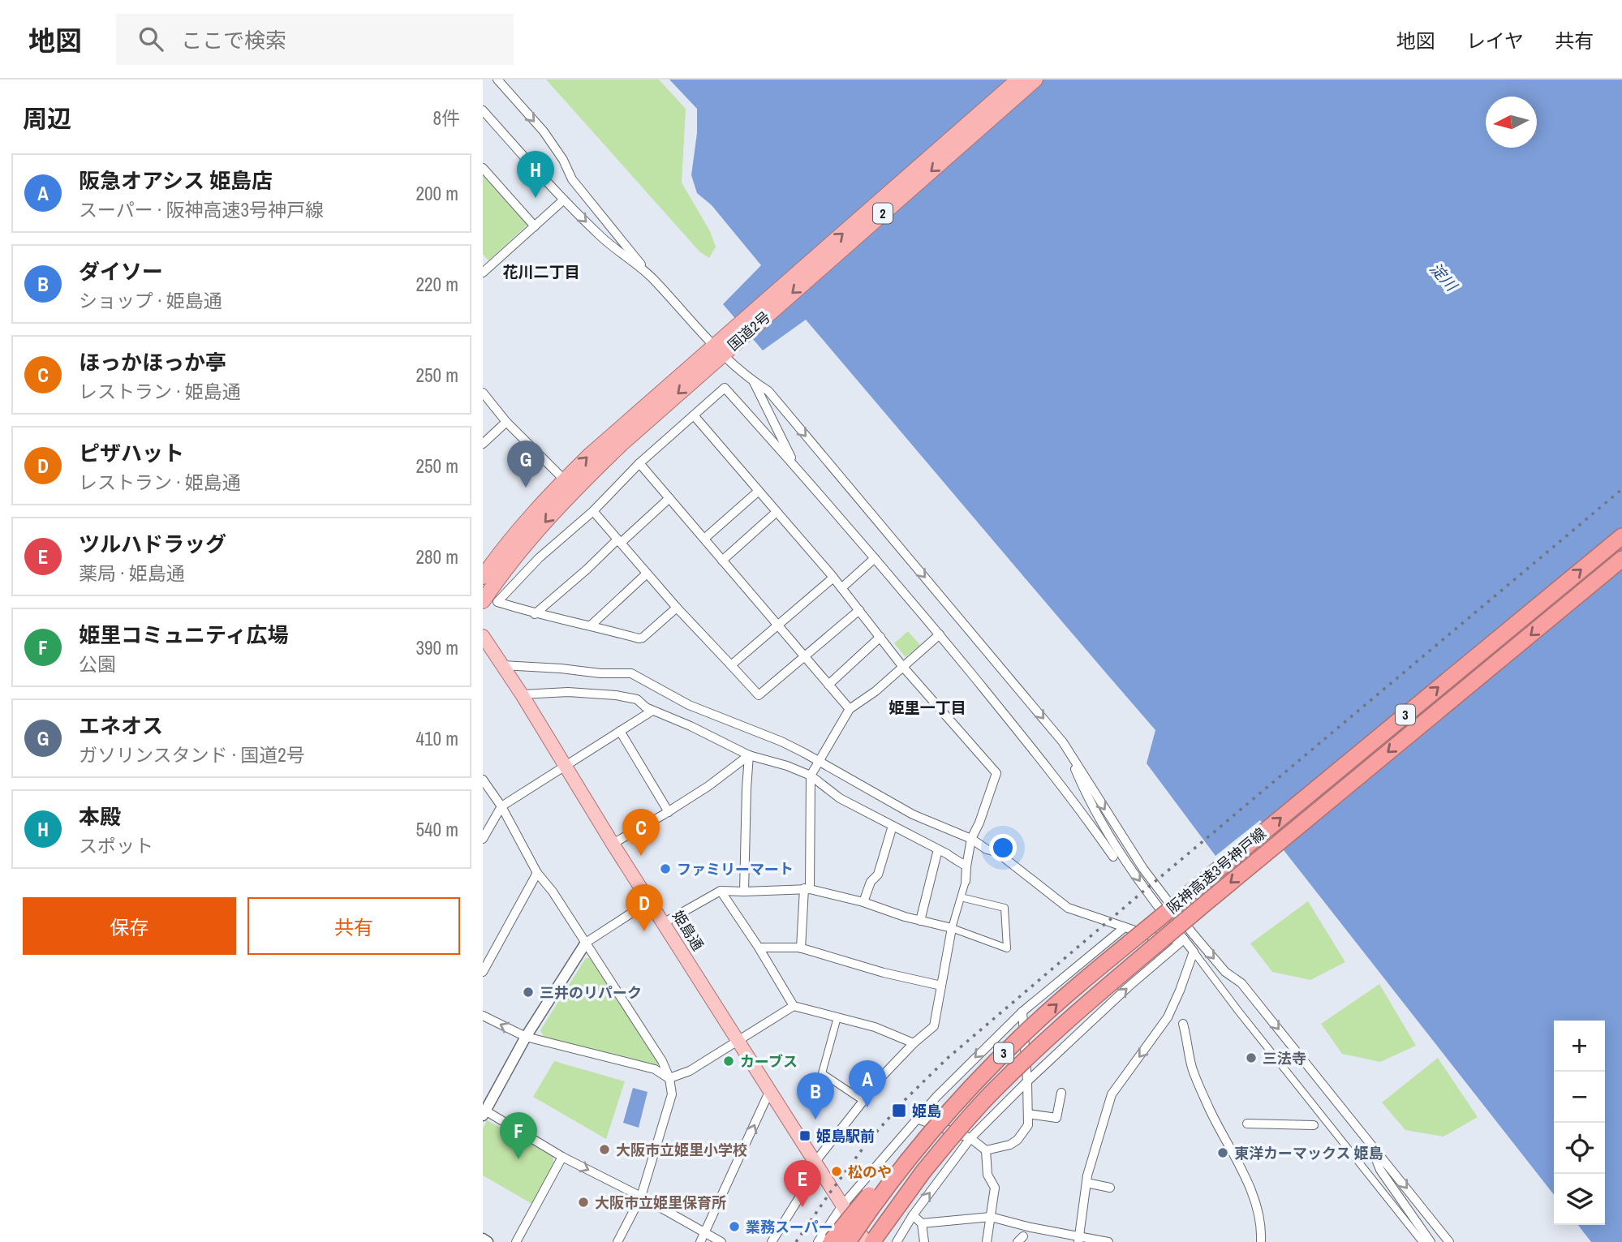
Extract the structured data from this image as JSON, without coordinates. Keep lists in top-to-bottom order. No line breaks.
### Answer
{"streets":{"highway":["2","国道2号","3","阪神高速3号神戸線"],"main road":["姫島通"]},"crossings":[["3","阪神高速3号神戸線"]],"districts":["花川二丁目","姫里一丁目"],"water":["淀川"],"places":{"other":["ファミリーマート","三井のリパーク","三法寺","カーブス","大阪市立姫里小学校","東洋カーマックス 姫島","松のや","大阪市立姫里保育所","業務スーパー"],"transit":["姫島","姫島駅前"]},"north":"left","page":{"header":"地図","search":"ここで検索","nav":["地図","レイヤ","共有"],"heading":["周辺","8件"],"pins":["H","G","C","D","A","B","F","E"],"list":[{"mark":"A","name":"阪急オアシス 姫島店","note":"スーパー · 阪神高速3号神戸線","value":"200 m"},{"mark":"B","name":"ダイソー","note":"ショップ · 姫島通","value":"220 m"},{"mark":"C","name":"ほっかほっか亭","note":"レストラン · 姫島通","value":"250 m"},{"mark":"D","name":"ピザハット","note":"レストラン · 姫島通","value":"250 m"},{"mark":"E","name":"ツルハドラッグ","note":"薬局 · 姫島通","value":"280 m"},{"mark":"F","name":"姫里コミュニティ広場","note":"公園","value":"390 m"},{"mark":"G","name":"エネオス","note":"ガソリンスタンド · 国道2号","value":"410 m"},{"mark":"H","name":"本殿","note":"スポット","value":"540 m"}],"buttons":["保存","共有"],"map_buttons":["+","−"]}}
